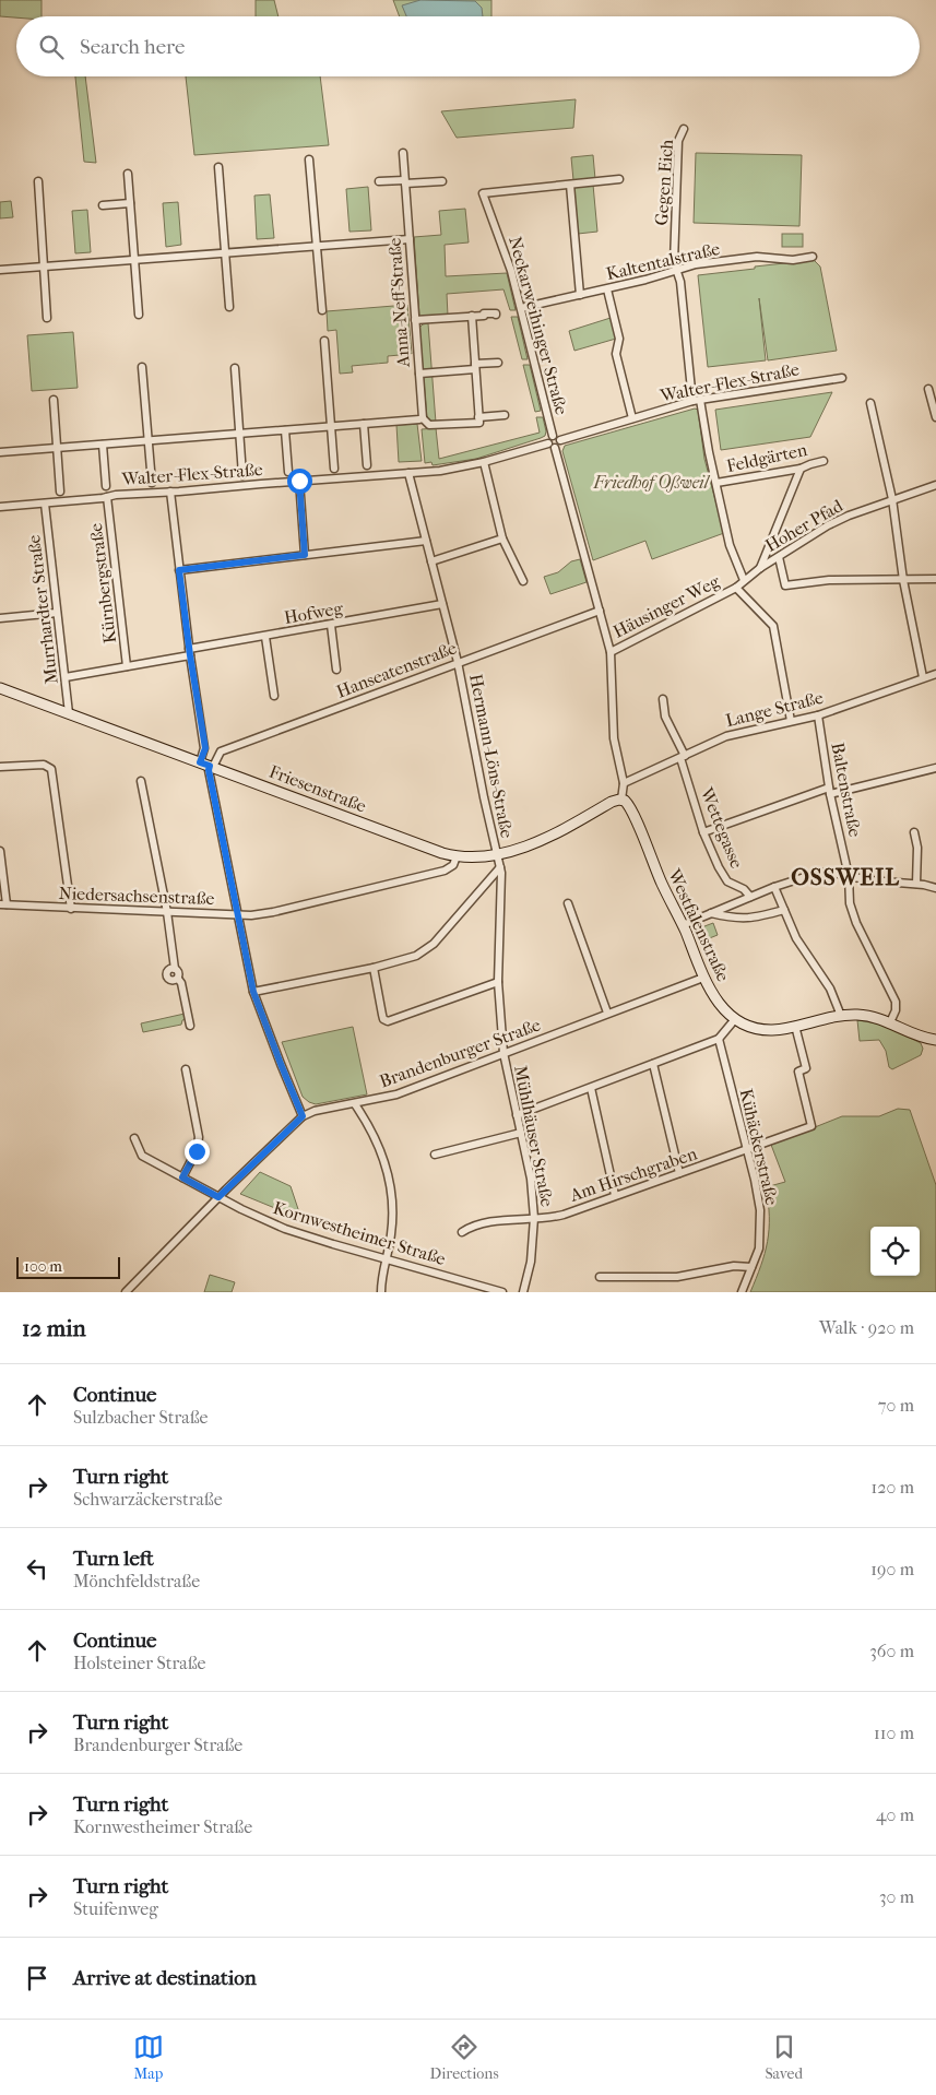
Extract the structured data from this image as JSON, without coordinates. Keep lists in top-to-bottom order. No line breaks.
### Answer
{"streets":{"main road":["Friesenstraße","Westfalenstraße"],"street":["Gegen Eich","Kaltentalstraße","Anna-Neff-Straße","Neckarweihinger Straße","Walter-Flex-Straße","Feldgärten","Hoher Pfad","Kürnbergstraße","Häusinger Weg","Murrhardter Straße","Hofweg","Hanseatenstraße","Lange Straße","Hermann-Löns-Straße","Baltenstraße","Wettegasse","Niedersachsenstraße","Brandenburger Straße","Mühlhäuser Straße","Kühäckerstraße","Am Hirschgraben","Kornwestheimer Straße"]},"crossings":[["Gegen Eich","Kaltentalstraße"],["Gegen Eich","Walter-Flex-Straße"],["Gegen Eich","Feldgärten"],["Gegen Eich","Hoher Pfad"],["Kaltentalstraße","Neckarweihinger Straße"],["Neckarweihinger Straße","Walter-Flex-Straße"],["Walter-Flex-Straße","Kürnbergstraße"],["Walter-Flex-Straße","Murrhardter Straße"],["Walter-Flex-Straße","Hermann-Löns-Straße"],["Hoher Pfad","Häusinger Weg"],["Kürnbergstraße","Hofweg"],["Murrhardter Straße","Hofweg"],["Murrhardter Straße","Friesenstraße"],["Hofweg","Hermann-Löns-Straße"],["Hanseatenstraße","Hermann-Löns-Straße"],["Hanseatenstraße","Friesenstraße"],["Lange Straße","Baltenstraße"],["Lange Straße","Wettegasse"],["Hermann-Löns-Straße","Friesenstraße"],["Hermann-Löns-Straße","Mühlhäuser Straße"],["Friesenstraße","Niedersachsenstraße"],["Friesenstraße","Westfalenstraße"],["Friesenstraße","Mühlhäuser Straße"],["Baltenstraße","Westfalenstraße"],["Westfalenstraße","Brandenburger Straße"],["Westfalenstraße","Am Hirschgraben"],["Brandenburger Straße","Mühlhäuser Straße"],["Brandenburger Straße","Kornwestheimer Straße"],["Mühlhäuser Straße","Am Hirschgraben"],["Kühäckerstraße","Am Hirschgraben"]],"districts":["OSSWEIL"],"parks":["Friedhof Oßweil"],"scale_bar":"100 m","page":{"search":"Search here","scale":"100 m","heading":["12 min","Walk · 920 m"],"list":[["Continue","Sulzbacher Straße","70 m"],["Turn right","Schwarzäckerstraße","120 m"],["Turn left","Mönchfeldstraße","190 m"],["Continue","Holsteiner Straße","360 m"],["Turn right","Brandenburger Straße","110 m"],["Turn right","Kornwestheimer Straße","40 m"],["Turn right","Stuifenweg","30 m"],"Arrive at destination"],"nav":["Map","Directions","Saved"]}}
